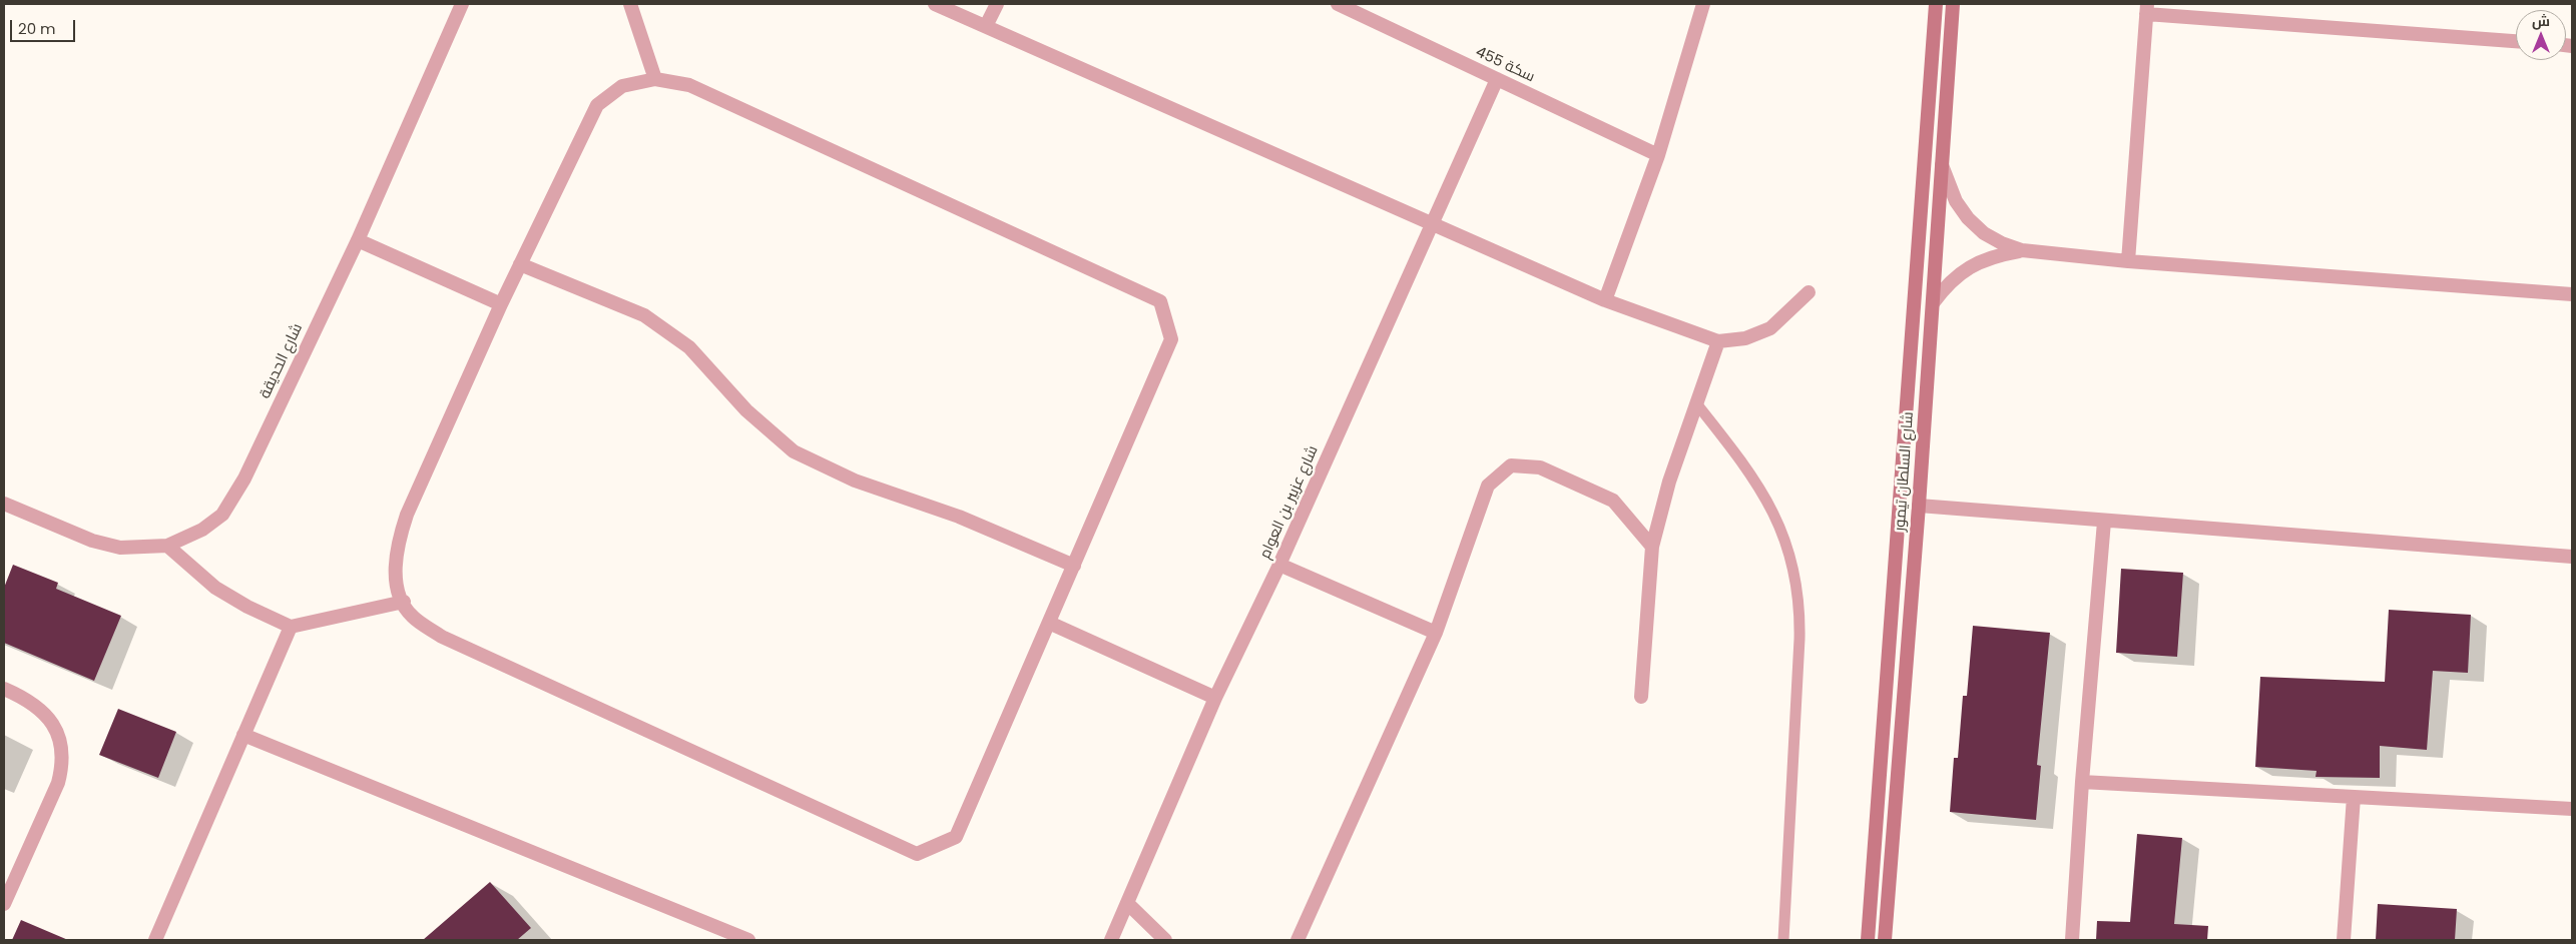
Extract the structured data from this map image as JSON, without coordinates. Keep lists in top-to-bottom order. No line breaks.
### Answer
{"streets":{"main road":["شارع السلطان تيمور"],"street":["سكة 455","شارع الحديقة","شارع عزبير بن العوام"]},"crossings":[["سكة 455","شارع عزبير بن العوام"]],"scale_bar":"20 m","north":"top"}
